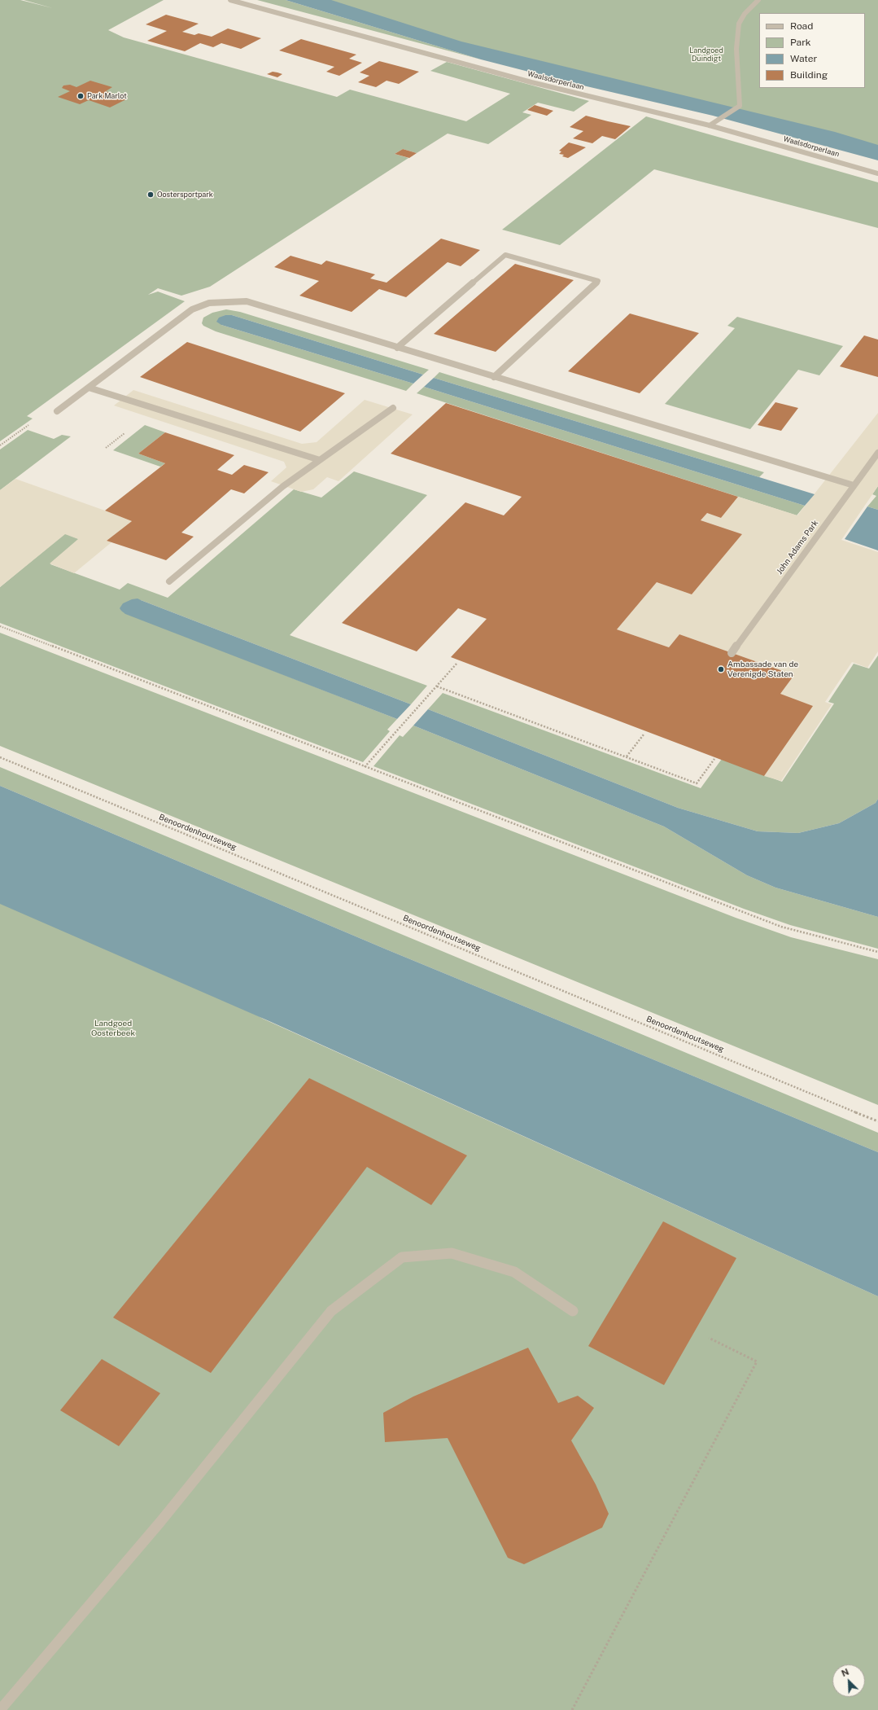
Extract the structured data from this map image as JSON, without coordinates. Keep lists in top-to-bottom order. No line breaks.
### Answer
{"streets":{"street":["Waalsdorperlaan","John Adams Park"],"path":["Benoordenhoutseweg"]},"parks":["Landgoed Duindigt","Landgoed Oosterbeek"],"places":["Park Marlot","Oostersportpark","Ambassade van de Verenigde Staten"],"legend":["Road","Park","Water","Building"],"north":"top left"}
